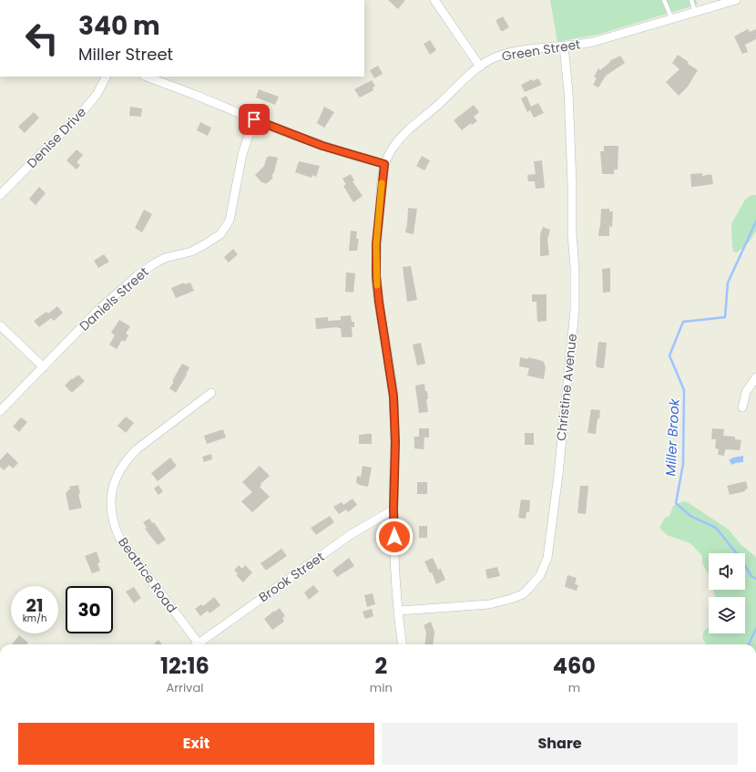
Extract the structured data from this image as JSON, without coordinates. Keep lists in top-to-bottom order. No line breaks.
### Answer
{"streets":{"street":["Green Street","Denise Drive","Daniels Street","Christine Avenue","Beatrice Road","Brook Street"]},"crossings":[["Green Street","Christine Avenue"]],"water":["Miller Brook"],"page":{"turn":["340 m","Miller Street"],"speed":"21 km/h","limit":"30","eta":["12:16","Arrival","2","min","460","m"],"buttons":["Exit","Share"]}}
